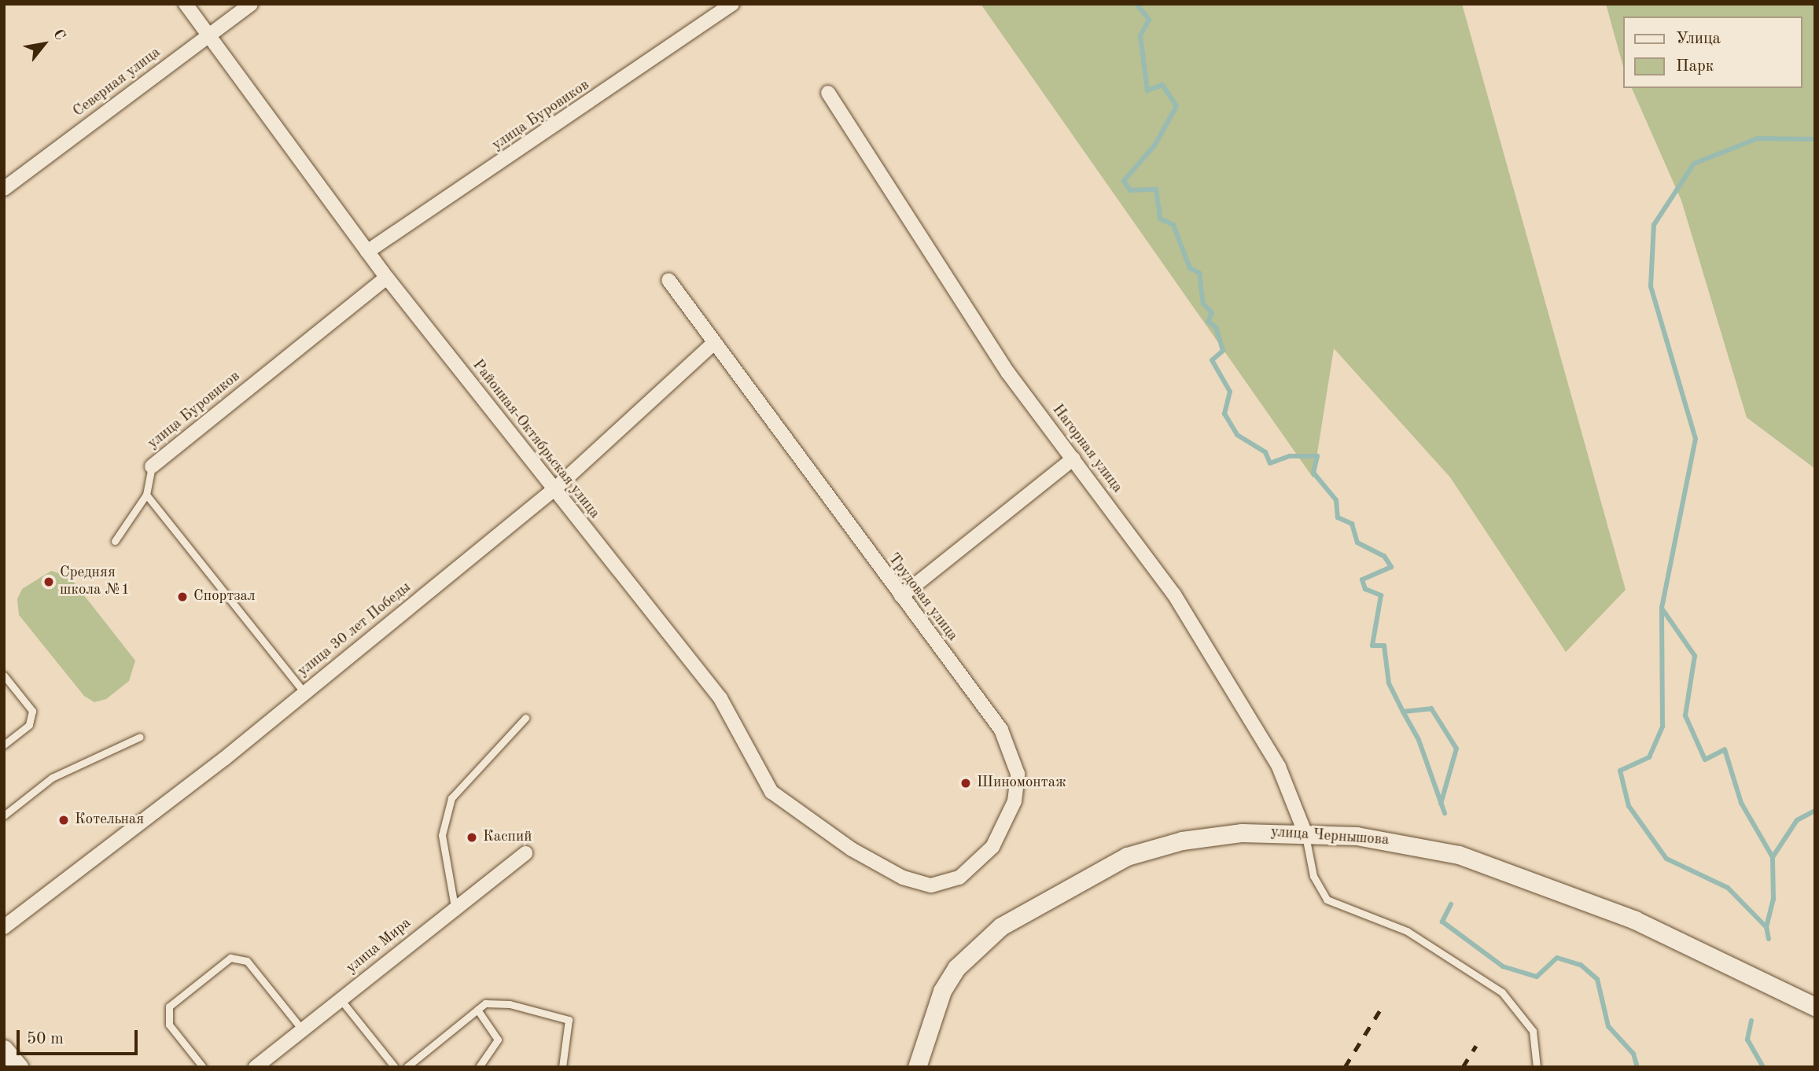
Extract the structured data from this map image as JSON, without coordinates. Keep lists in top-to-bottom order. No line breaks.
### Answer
{"streets":{"main road":["улица Чернышова"],"street":["Северная улица","улица Буровиков","Районная-Октябрьская улица","Нагорная улица","Трудовая улица","улица 30 лет Победы","улица Мира"]},"crossings":[["Северная улица","Районная-Октябрьская улица"],["улица Буровиков","Районная-Октябрьская улица"],["Районная-Октябрьская улица","Трудовая улица"],["Районная-Октябрьская улица","улица 30 лет Победы"],["Нагорная улица","улица Чернышова"],["Трудовая улица","улица 30 лет Победы"]],"places":["Средняя школа №1","Спортзал","Шиномонтаж","Котельная","Каспий"],"legend":["Улица","Парк"],"scale_bar":"50 m","north":"top right"}
